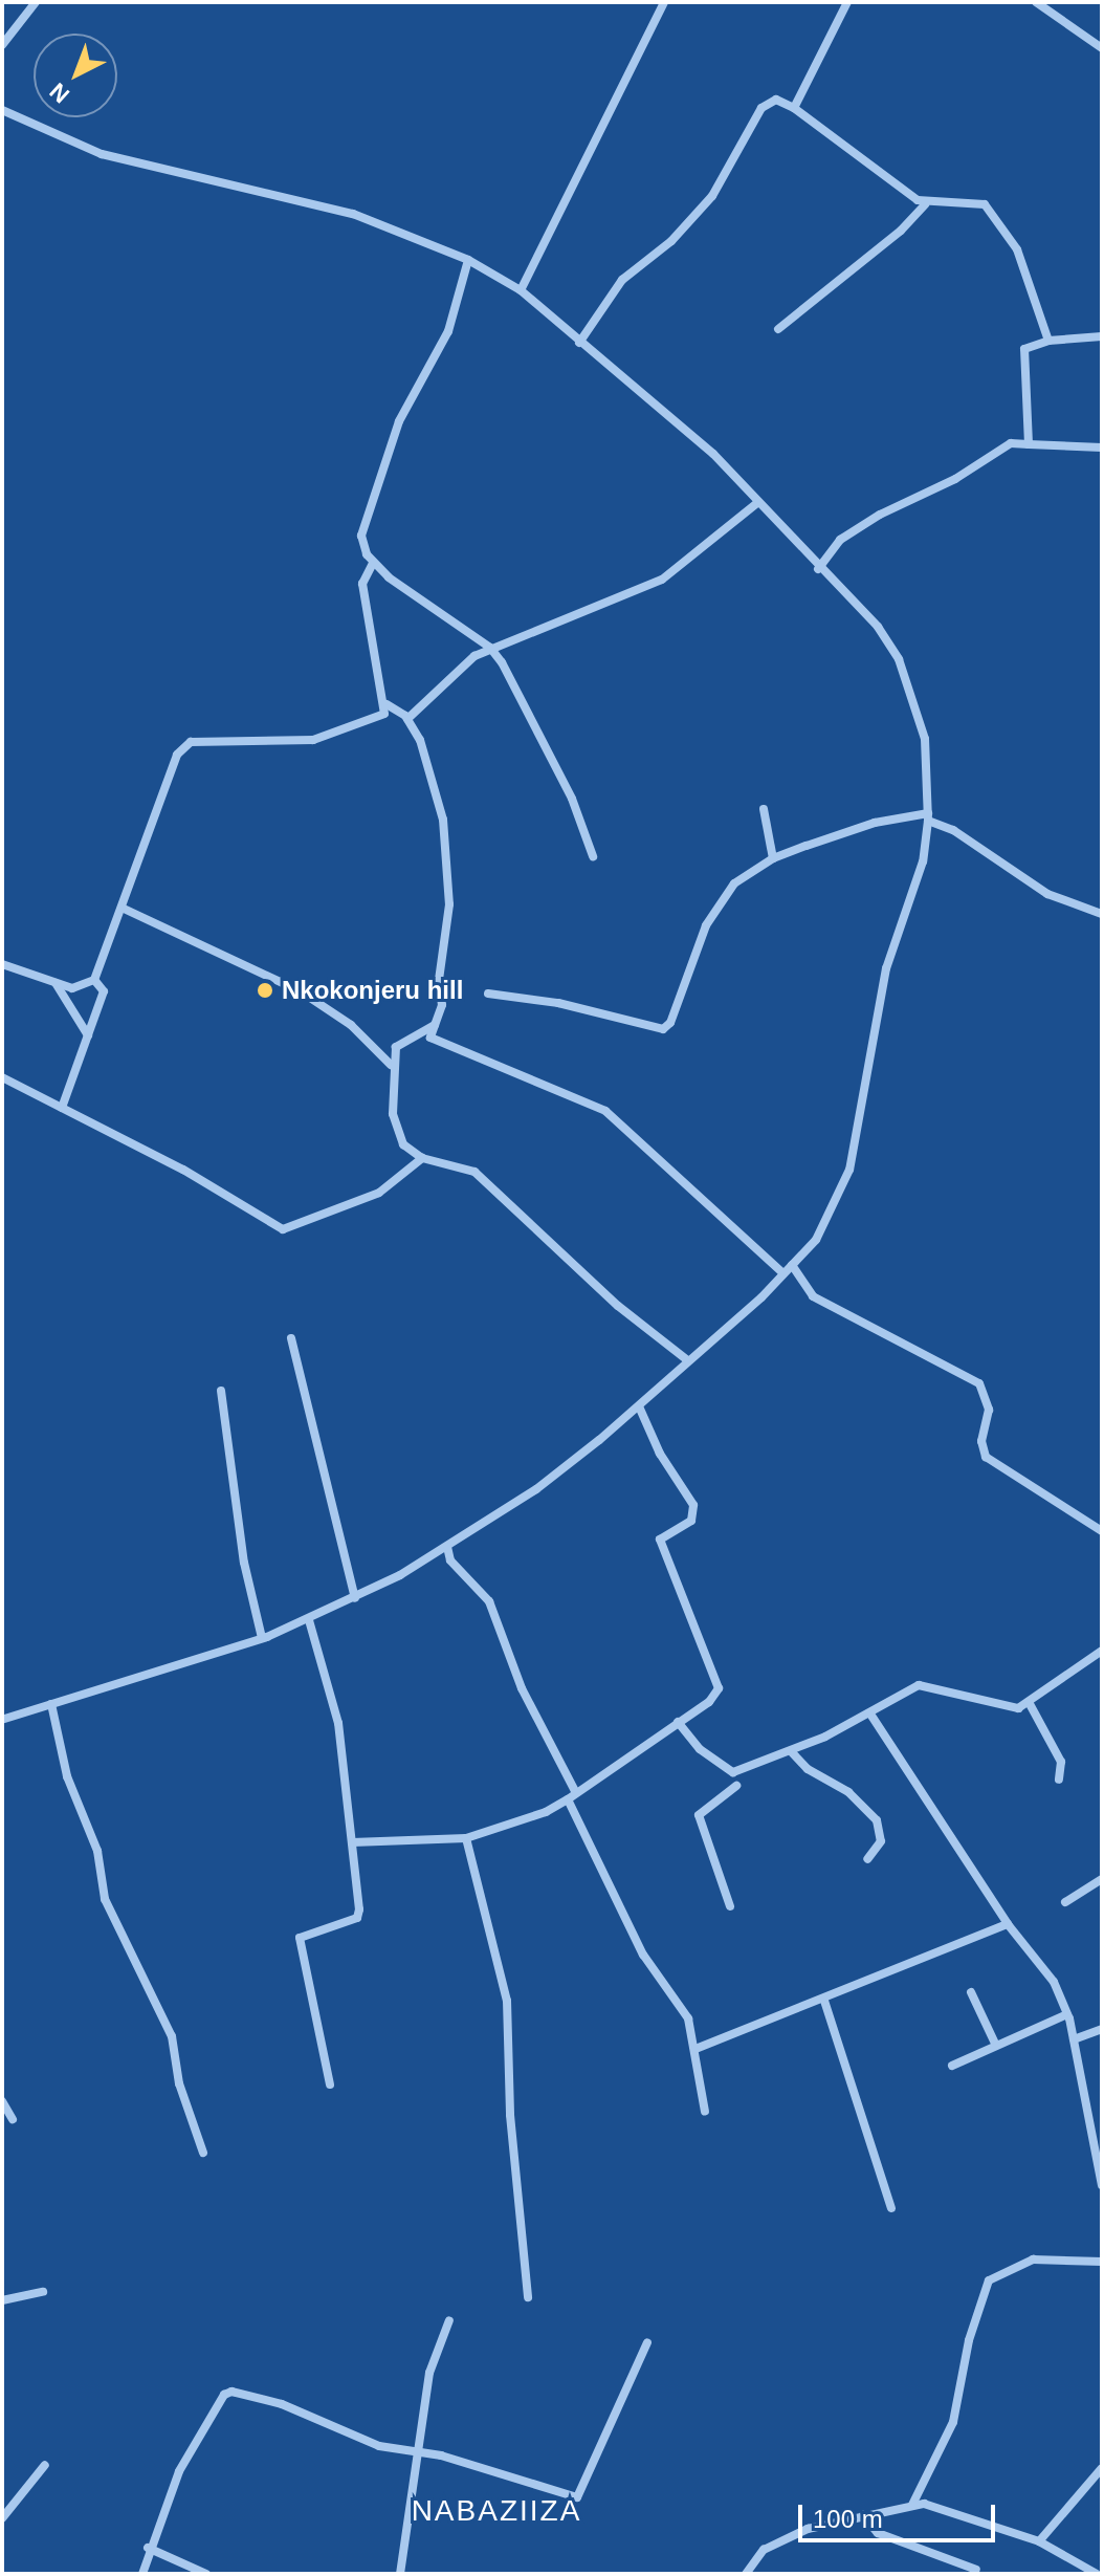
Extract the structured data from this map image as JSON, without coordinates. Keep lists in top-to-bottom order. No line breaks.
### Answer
{"districts":["NABAZIIZA"],"places":["Nkokonjeru hill"],"scale_bar":"100 m","north":"bottom left"}
